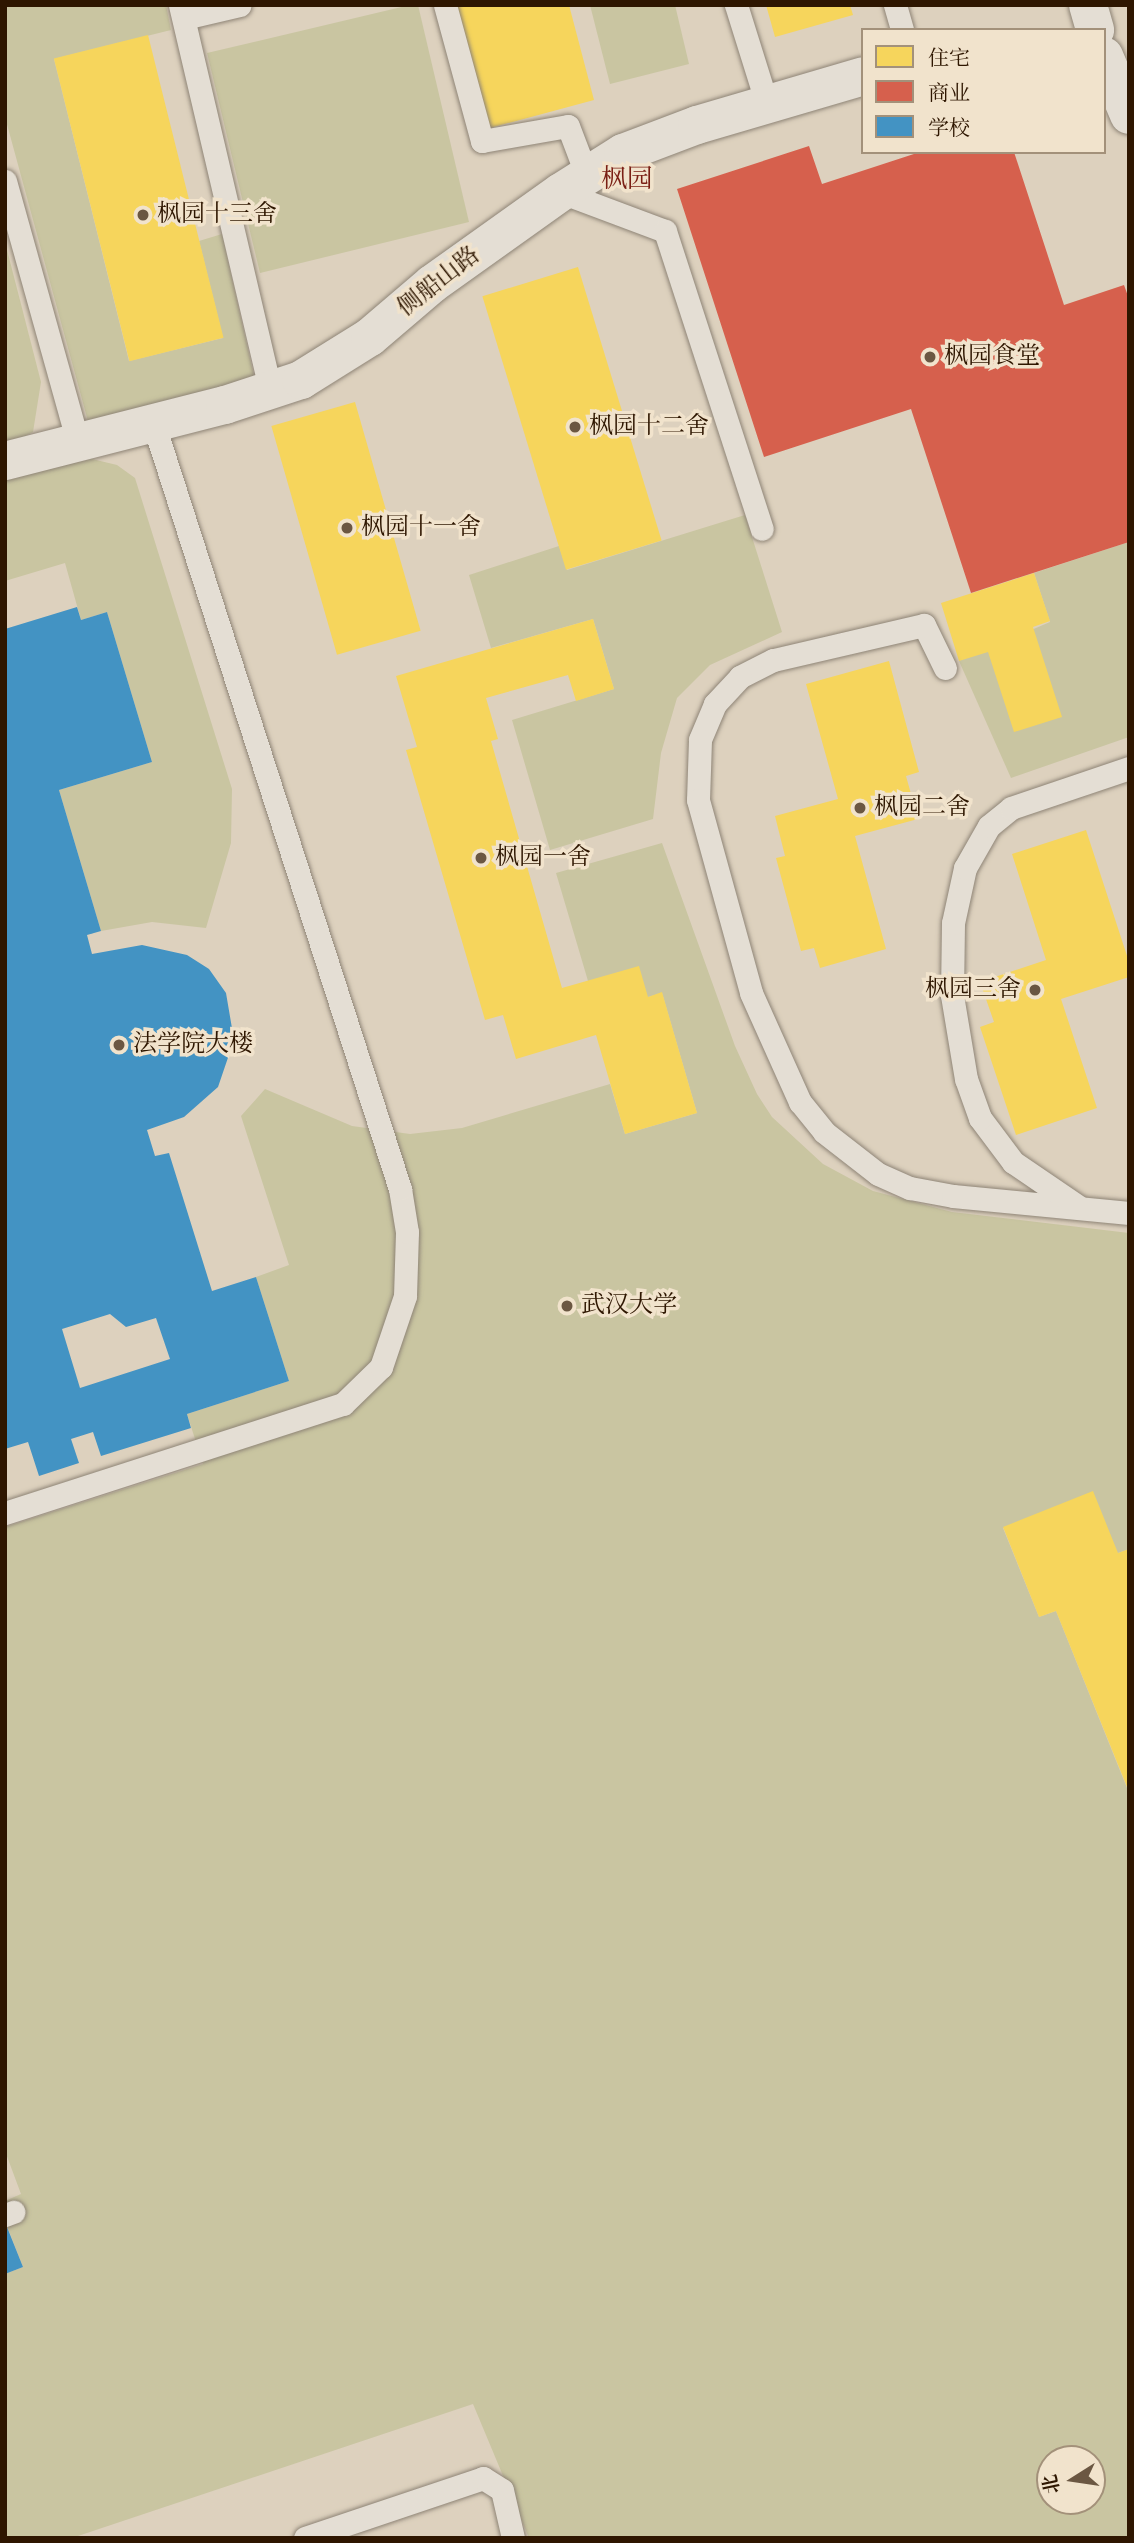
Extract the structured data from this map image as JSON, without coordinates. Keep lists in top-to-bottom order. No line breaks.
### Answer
{"streets":{"street":["侧船山路"]},"districts":["枫园"],"places":["枫园十三舍","枫园食堂","枫园十二舍","枫园十一舍","枫园二舍","枫园一舍","枫园三舍","法学院大楼","武汉大学"],"legend":["住宅","商业","学校"],"north":"left"}
